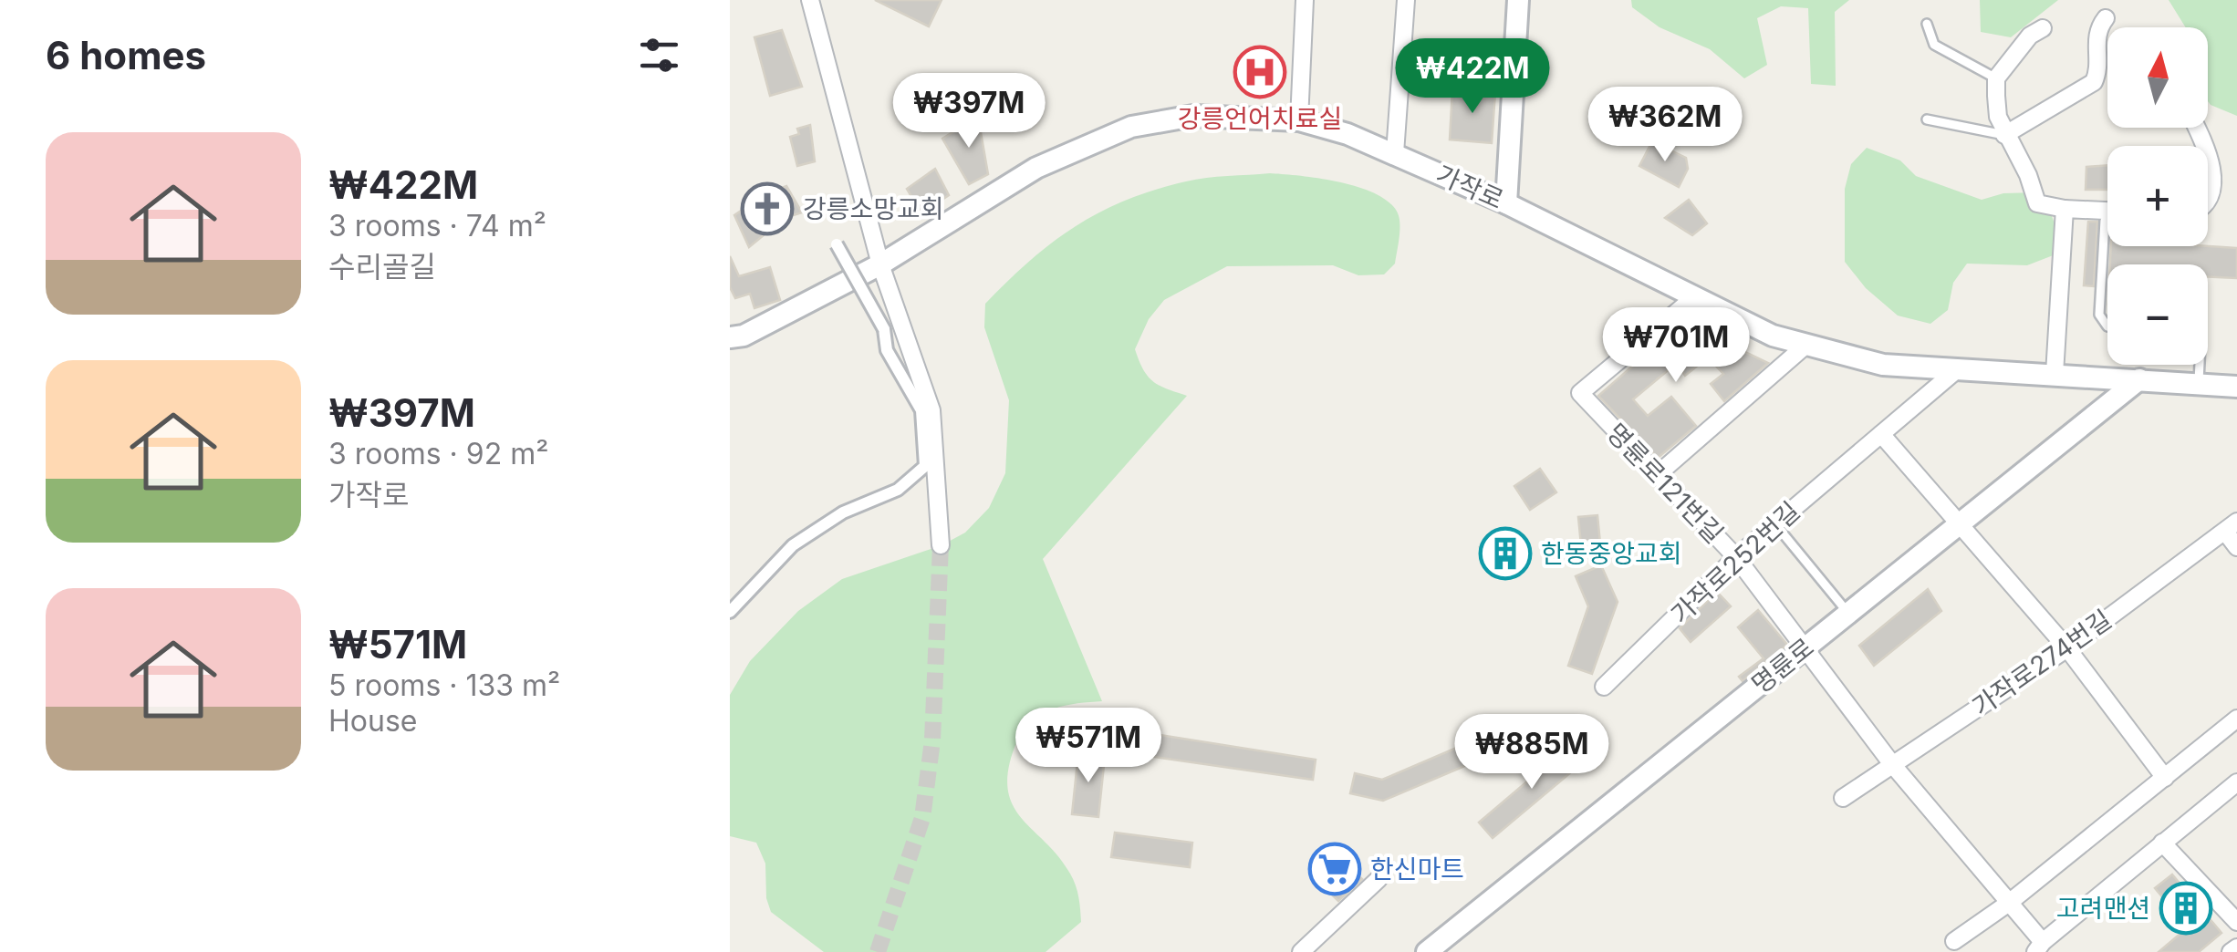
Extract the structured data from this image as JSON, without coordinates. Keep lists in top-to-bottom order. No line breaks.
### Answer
{"streets":{"street":["가작로","명륜로121번길","가작로252번길","가작로274번길","명륜로"]},"crossings":[["가작로","명륜로121번길"],["가작로","가작로252번길"],["가작로","명륜로"],["명륜로121번길","가작로252번길"],["명륜로121번길","가작로274번길"],["명륜로121번길","명륜로"]],"places":{"hospital":["강릉언어치료실"],"church":["강릉소망교회"],"building":["한동중앙교회","고려맨션"],"supermarket":["한신마트"]},"north":"top","page":{"heading":"6 homes","map_buttons":["+","−"],"price":["₩422M","₩397M","₩362M","₩701M","₩571M","₩885M"],"list":[{"name":"₩422M","note":"3 rooms · 74 m² · 수리골길"},{"name":"₩397M","note":"3 rooms · 92 m² · 가작로"},{"name":"₩571M","note":"5 rooms · 133 m² · House"}]}}
